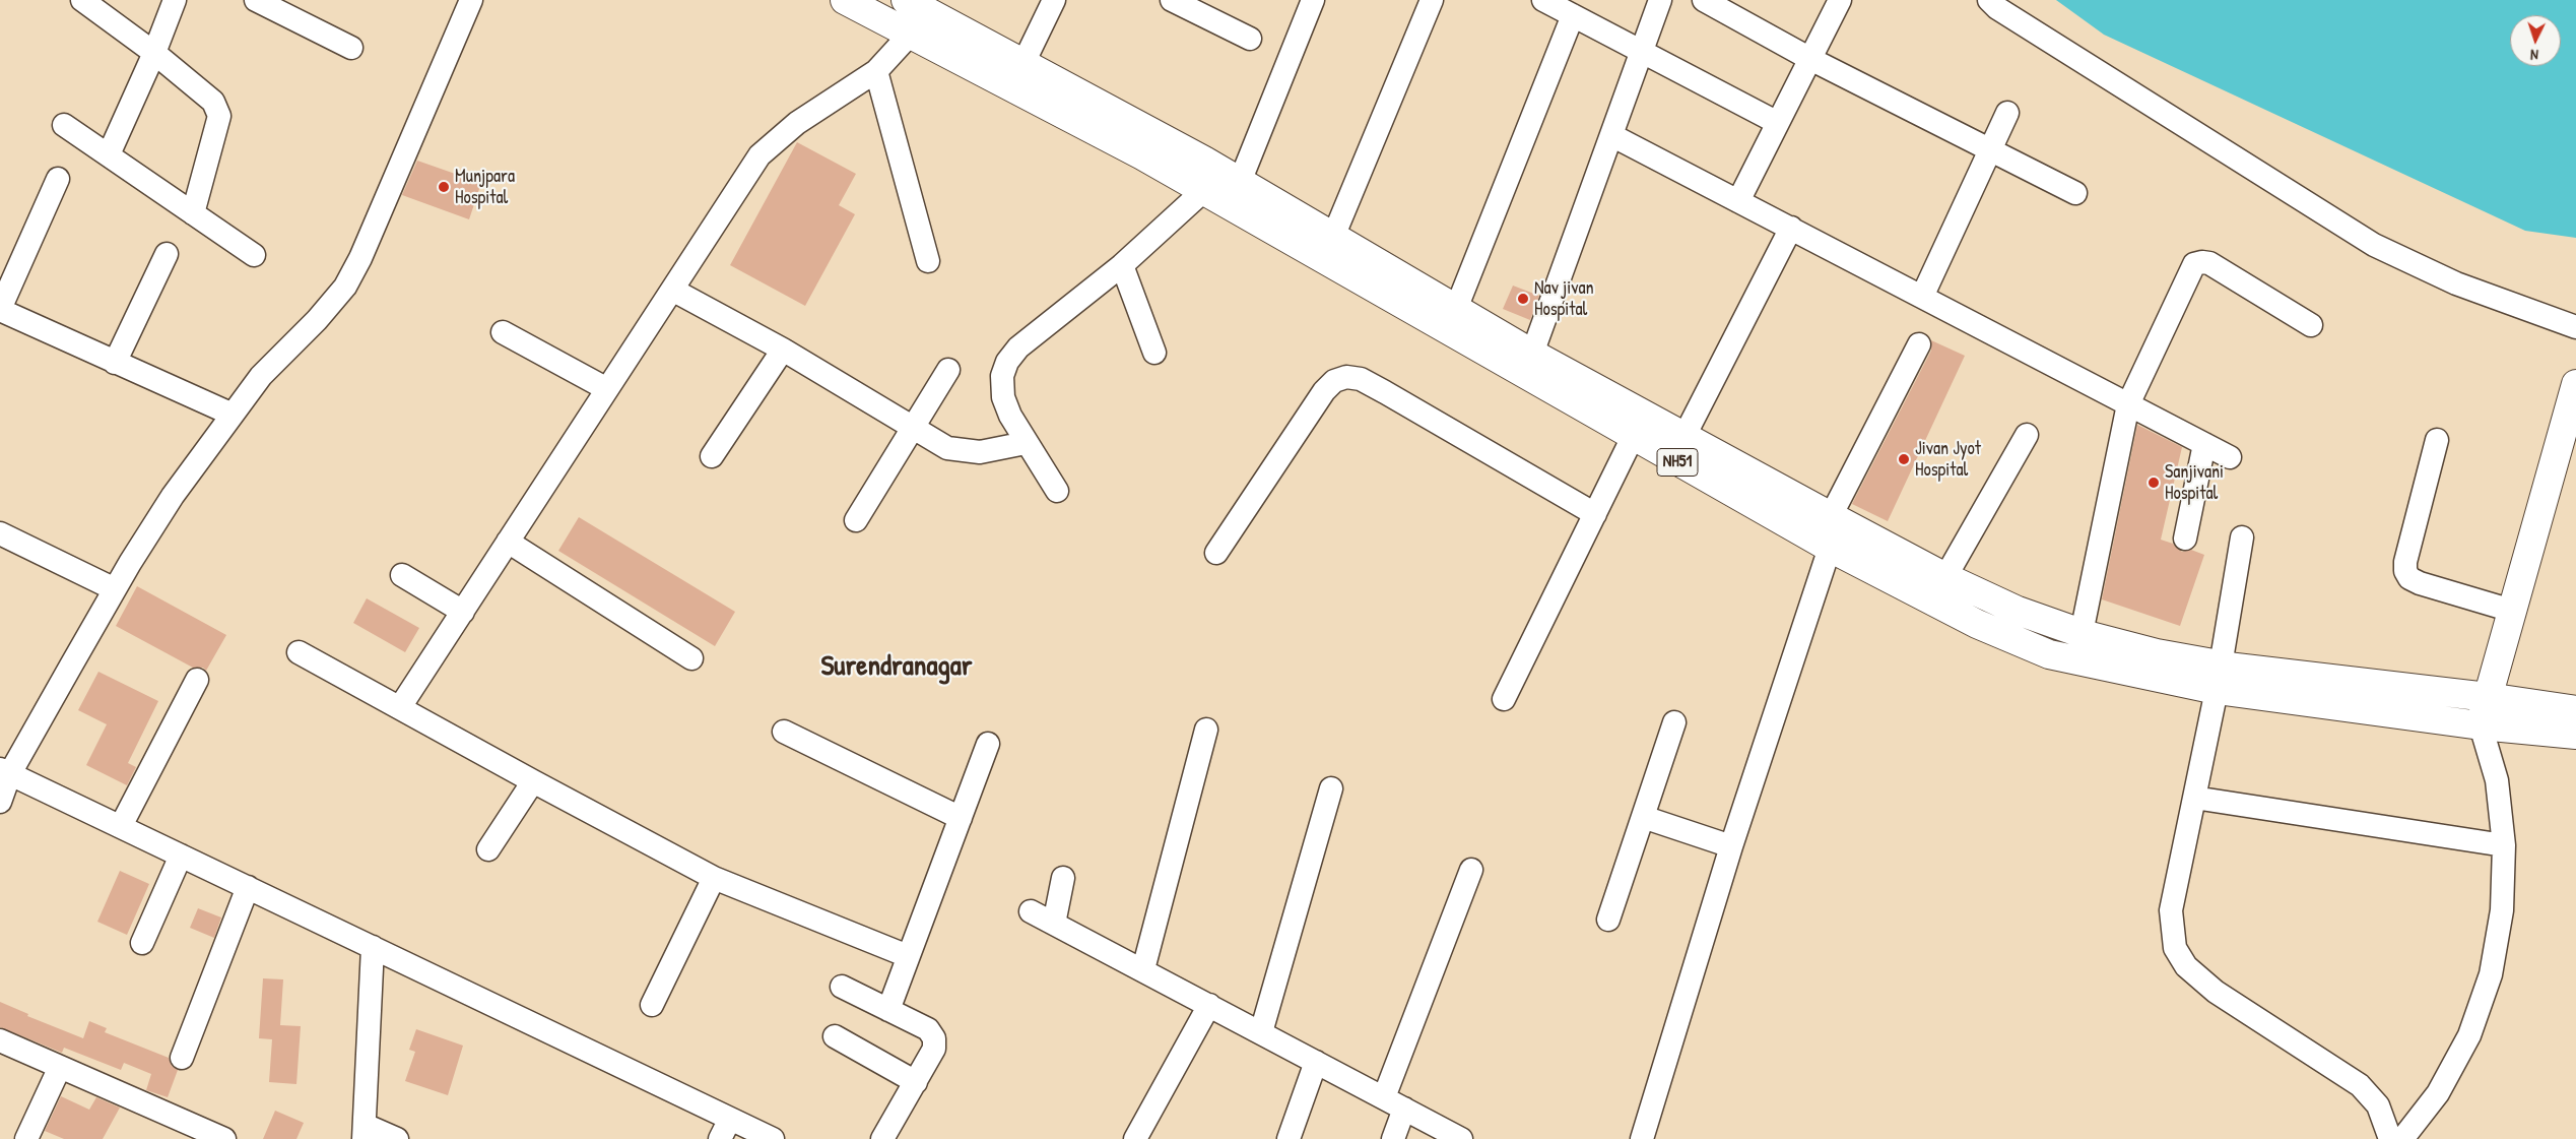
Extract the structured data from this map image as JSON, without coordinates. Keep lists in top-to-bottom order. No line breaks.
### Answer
{"streets":{"main road":["NH51"]},"districts":["Surendranagar"],"places":["Munjpara Hospital","Nav jivan Hospital","Jivan Jyot Hospital","Sanjivani Hospital"],"north":"bottom"}
